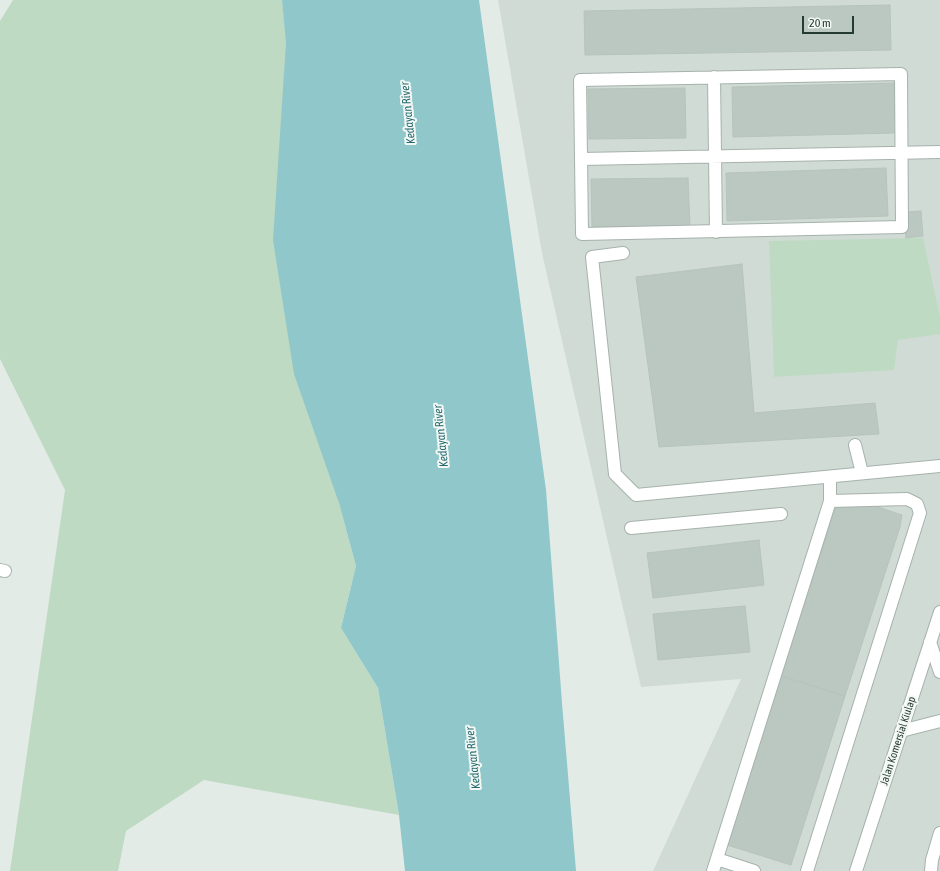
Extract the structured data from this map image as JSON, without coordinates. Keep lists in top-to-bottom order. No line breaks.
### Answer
{"streets":{"street":["Jalan Komersial Kiulap"]},"water":["Kedayan River"],"scale_bar":"20 m"}
